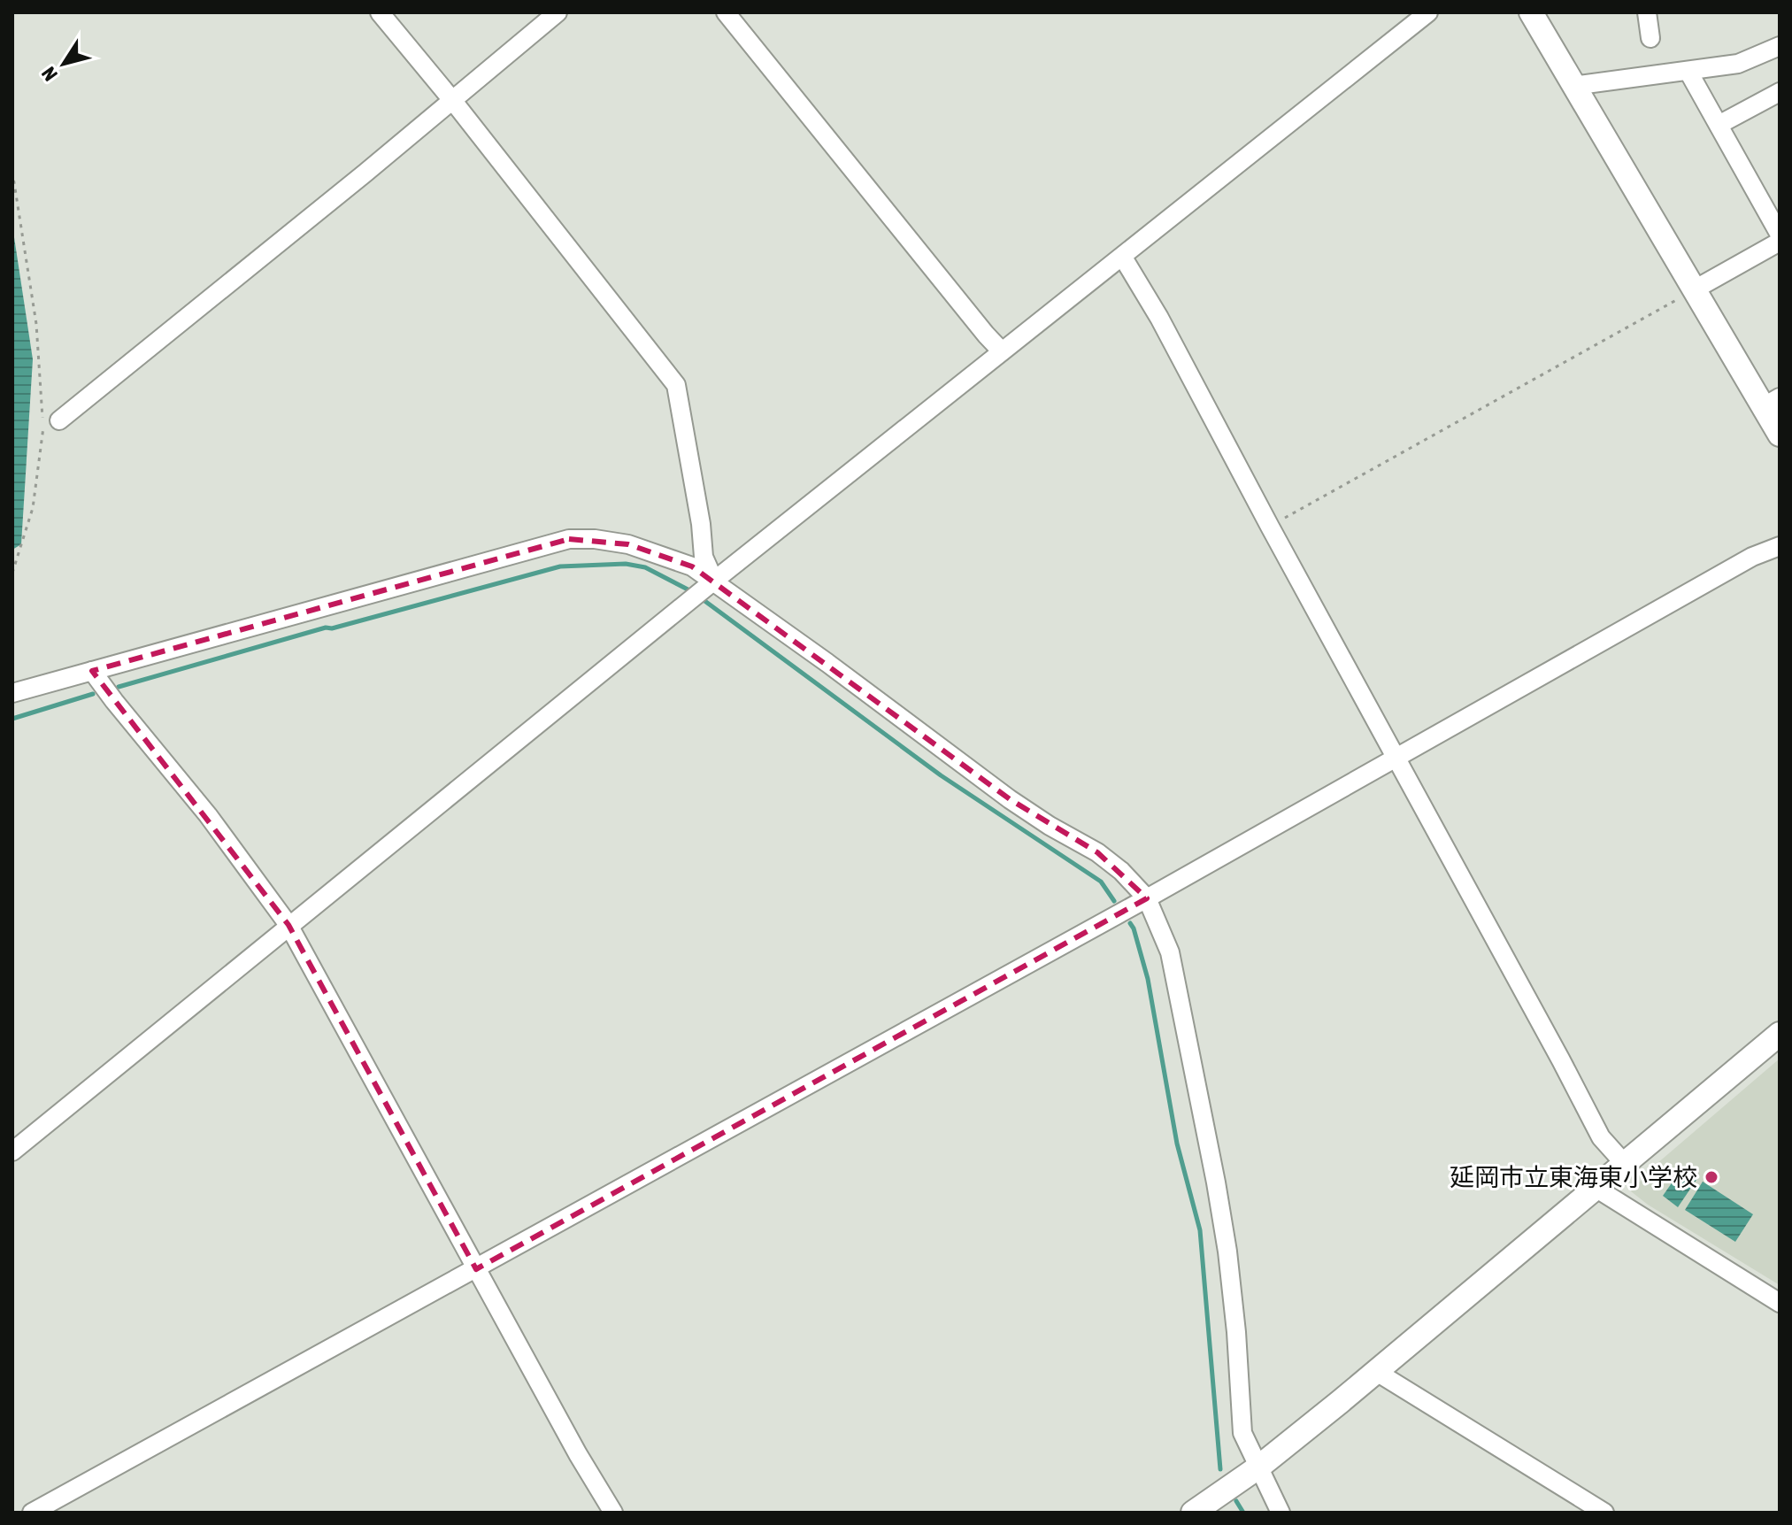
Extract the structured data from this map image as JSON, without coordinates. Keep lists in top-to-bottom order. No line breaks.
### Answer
{"places":["延岡市立東海東小学校"],"north":"bottom left"}
